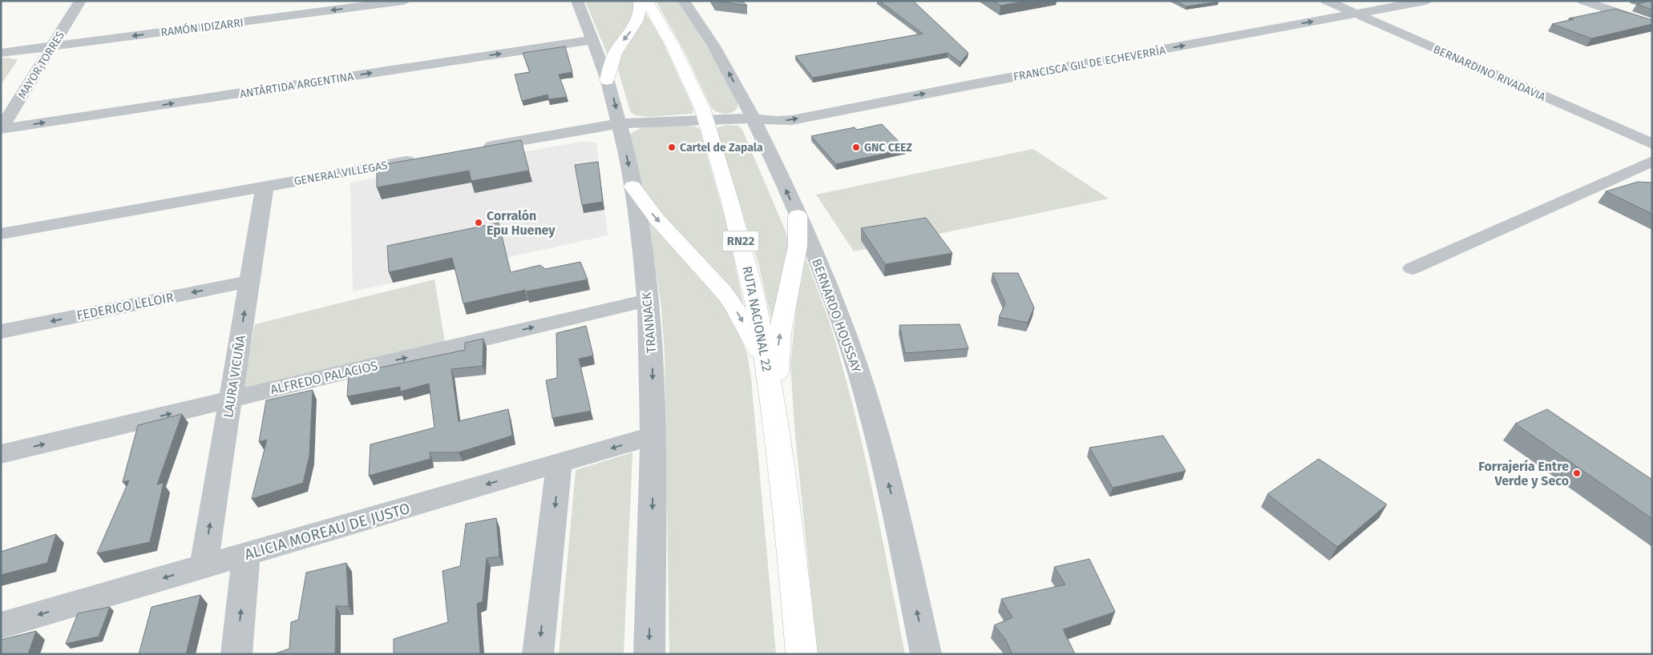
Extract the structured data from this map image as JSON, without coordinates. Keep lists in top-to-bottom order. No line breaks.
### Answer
{"streets":{"main road":["RN22","RUTA NACIONAL 22"],"street":["RAMÓN IDIZARRI","FRANCISCA GIL DE ECHEVERRÍA","MAYOR TORRES","BERNARDINO RIVADAVIA","ANTÁRTIDA ARGENTINA","GENERAL VILLEGAS","FEDERICO LELOIR","BERNARDO HOUSSAY","TRANNACK","LAURA VICUÑA","ALFREDO PALACIOS","ALICIA MOREAU DE JUSTO"]},"crossings":[["RAMÓN IDIZARRI","MAYOR TORRES"],["FRANCISCA GIL DE ECHEVERRÍA","BERNARDINO RIVADAVIA"],["FRANCISCA GIL DE ECHEVERRÍA","BERNARDO HOUSSAY"],["FRANCISCA GIL DE ECHEVERRÍA","RUTA NACIONAL 22"],["MAYOR TORRES","ANTÁRTIDA ARGENTINA"],["ANTÁRTIDA ARGENTINA","TRANNACK"],["GENERAL VILLEGAS","LAURA VICUÑA"],["FEDERICO LELOIR","LAURA VICUÑA"],["TRANNACK","ALFREDO PALACIOS"],["TRANNACK","ALICIA MOREAU DE JUSTO"],["LAURA VICUÑA","ALFREDO PALACIOS"],["LAURA VICUÑA","ALICIA MOREAU DE JUSTO"]],"one_way":["RAMÓN IDIZARRI","ANTÁRTIDA ARGENTINA","FEDERICO LELOIR","BERNARDO HOUSSAY","LAURA VICUÑA","ALFREDO PALACIOS","ALICIA MOREAU DE JUSTO"],"places":["Cartel de Zapala","GNC CEEZ","Corralón Epu Hueney","Forrajería Entre Verde y Seco"]}
